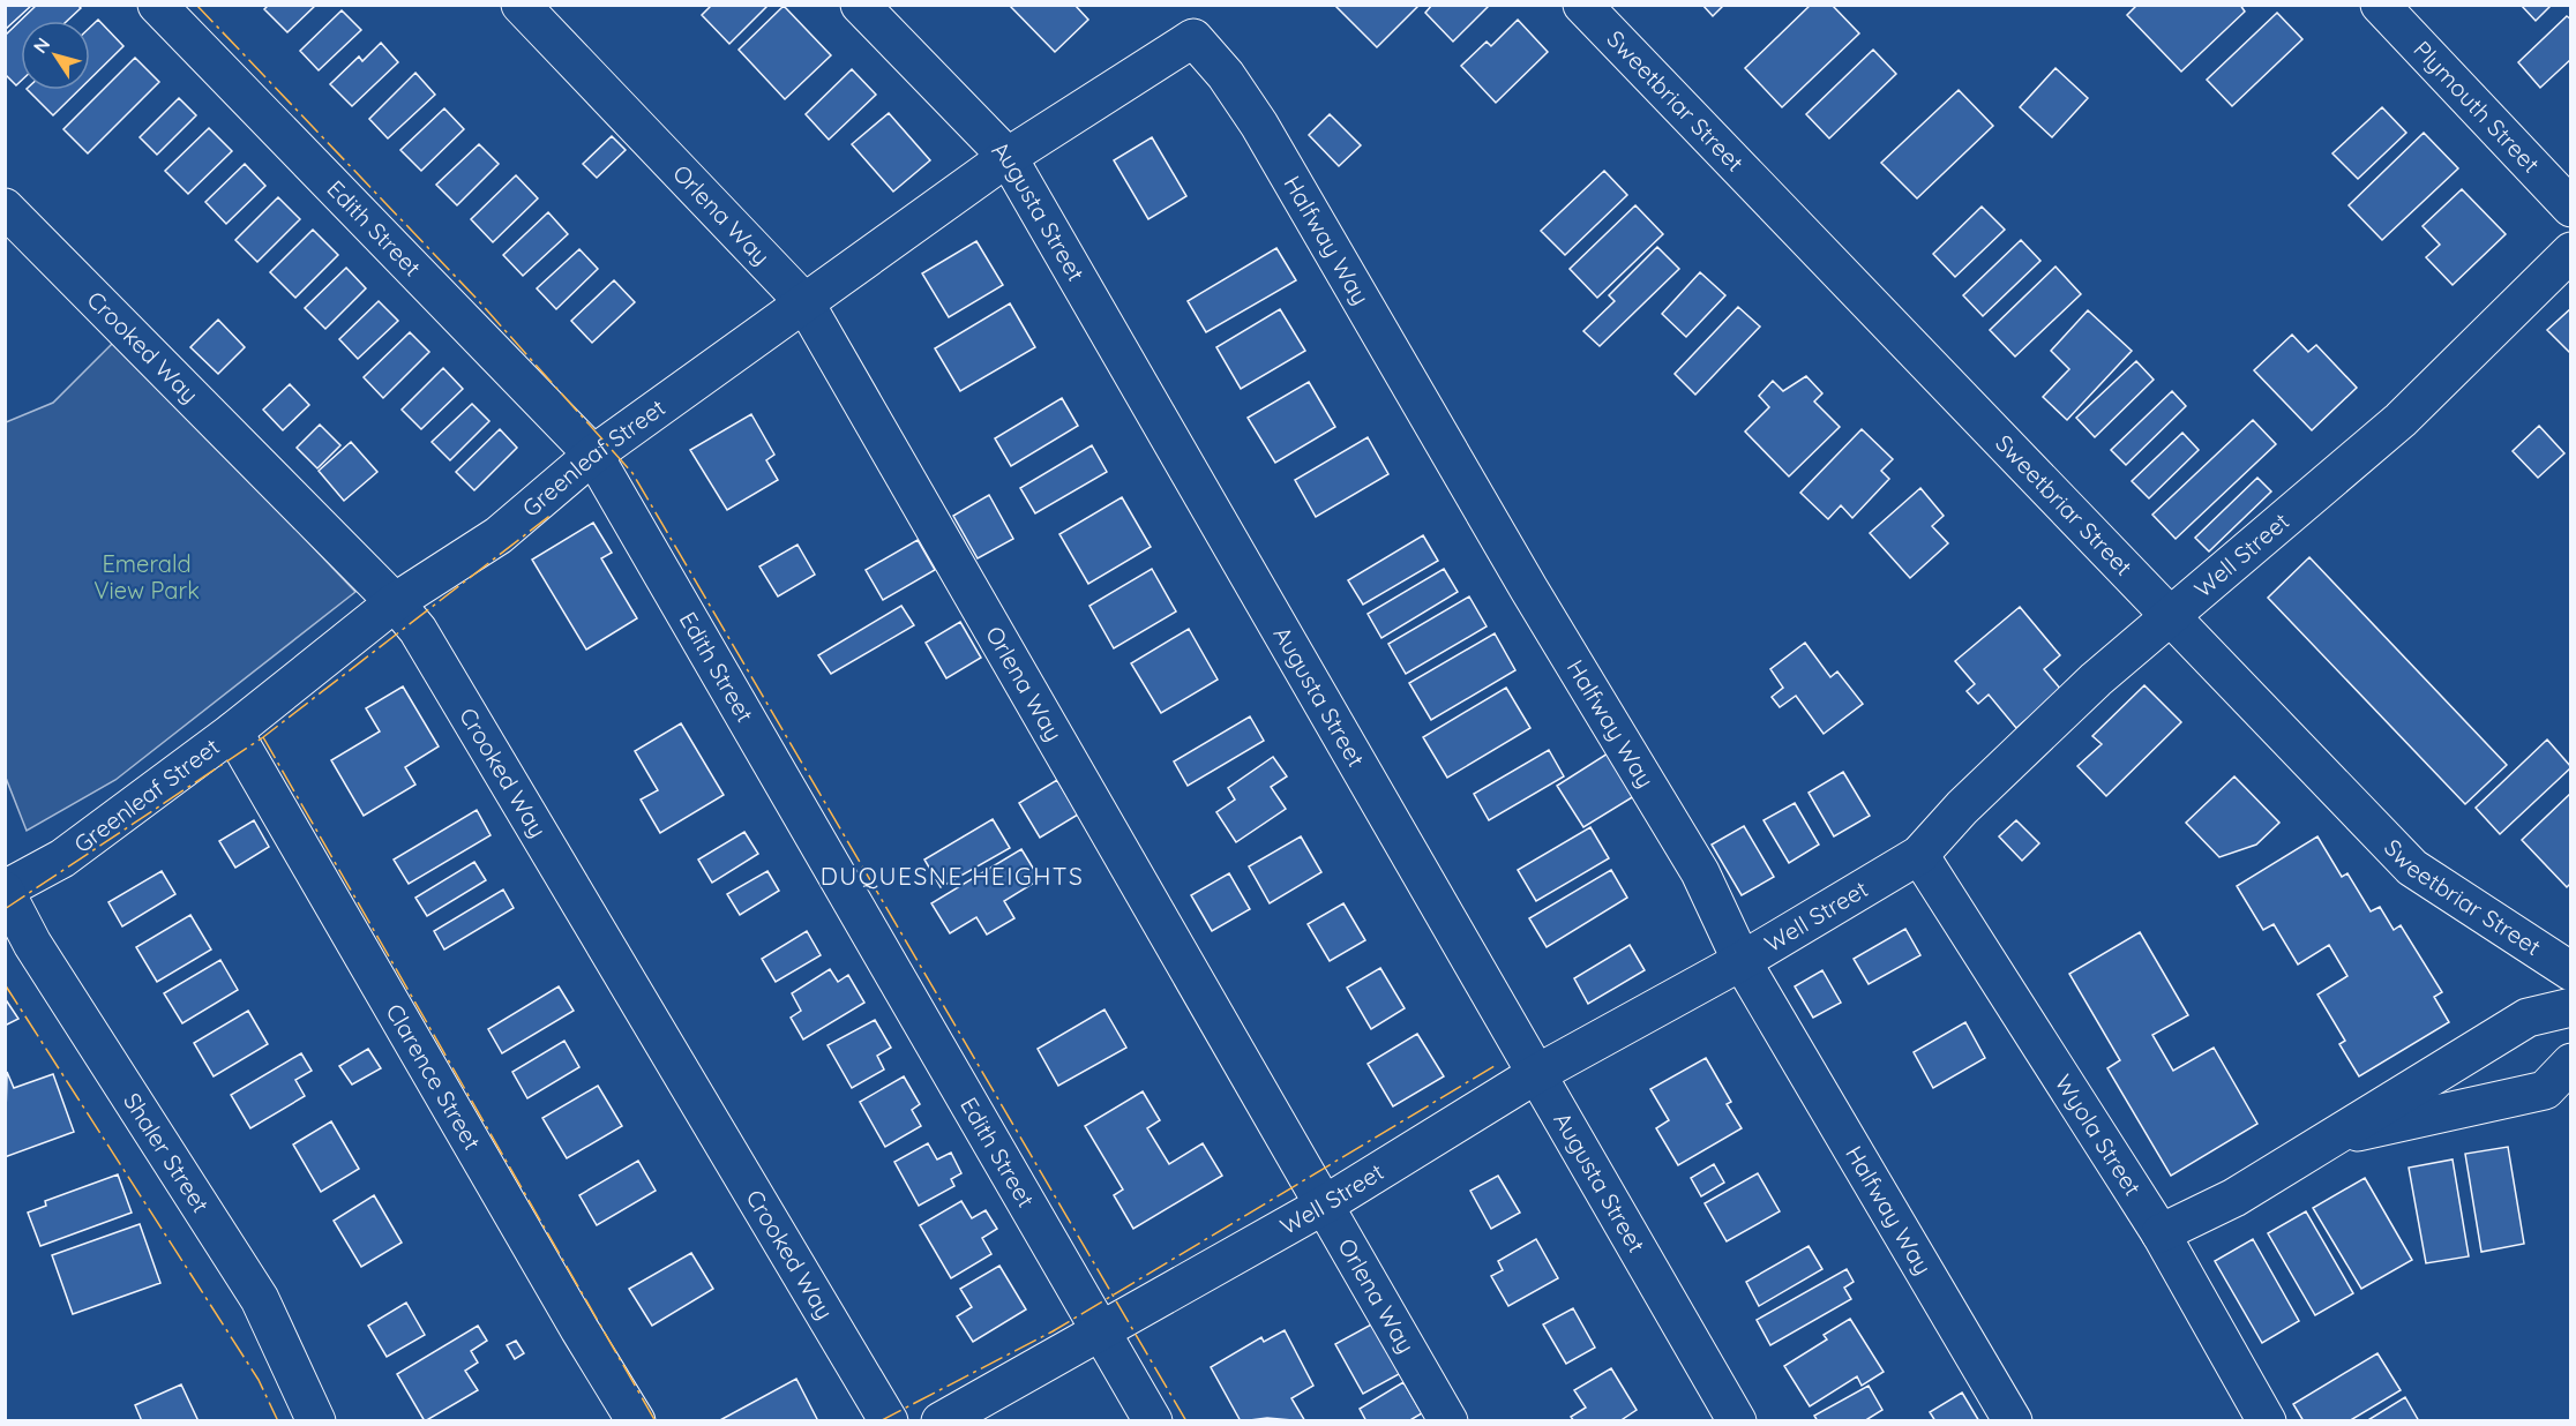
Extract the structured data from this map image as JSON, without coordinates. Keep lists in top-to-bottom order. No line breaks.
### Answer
{"streets":{"street":["Sweetbriar Street","Plymouth Street","Augusta Street","Orlena Way","Edith Street","Halfway Way","Crooked Way","Greenleaf Street","Well Street","Clarence Street","Wyola Street","Shaler Street"]},"crossings":[["Sweetbriar Street","Well Street"],["Augusta Street","Greenleaf Street"],["Augusta Street","Well Street"],["Orlena Way","Greenleaf Street"],["Orlena Way","Well Street"],["Edith Street","Greenleaf Street"],["Edith Street","Well Street"],["Halfway Way","Greenleaf Street"],["Halfway Way","Well Street"],["Crooked Way","Greenleaf Street"],["Greenleaf Street","Clarence Street"],["Greenleaf Street","Shaler Street"],["Well Street","Wyola Street"]],"districts":["DUQUESNE HEIGHTS"],"parks":["Emerald View Park"],"north":"top left"}
